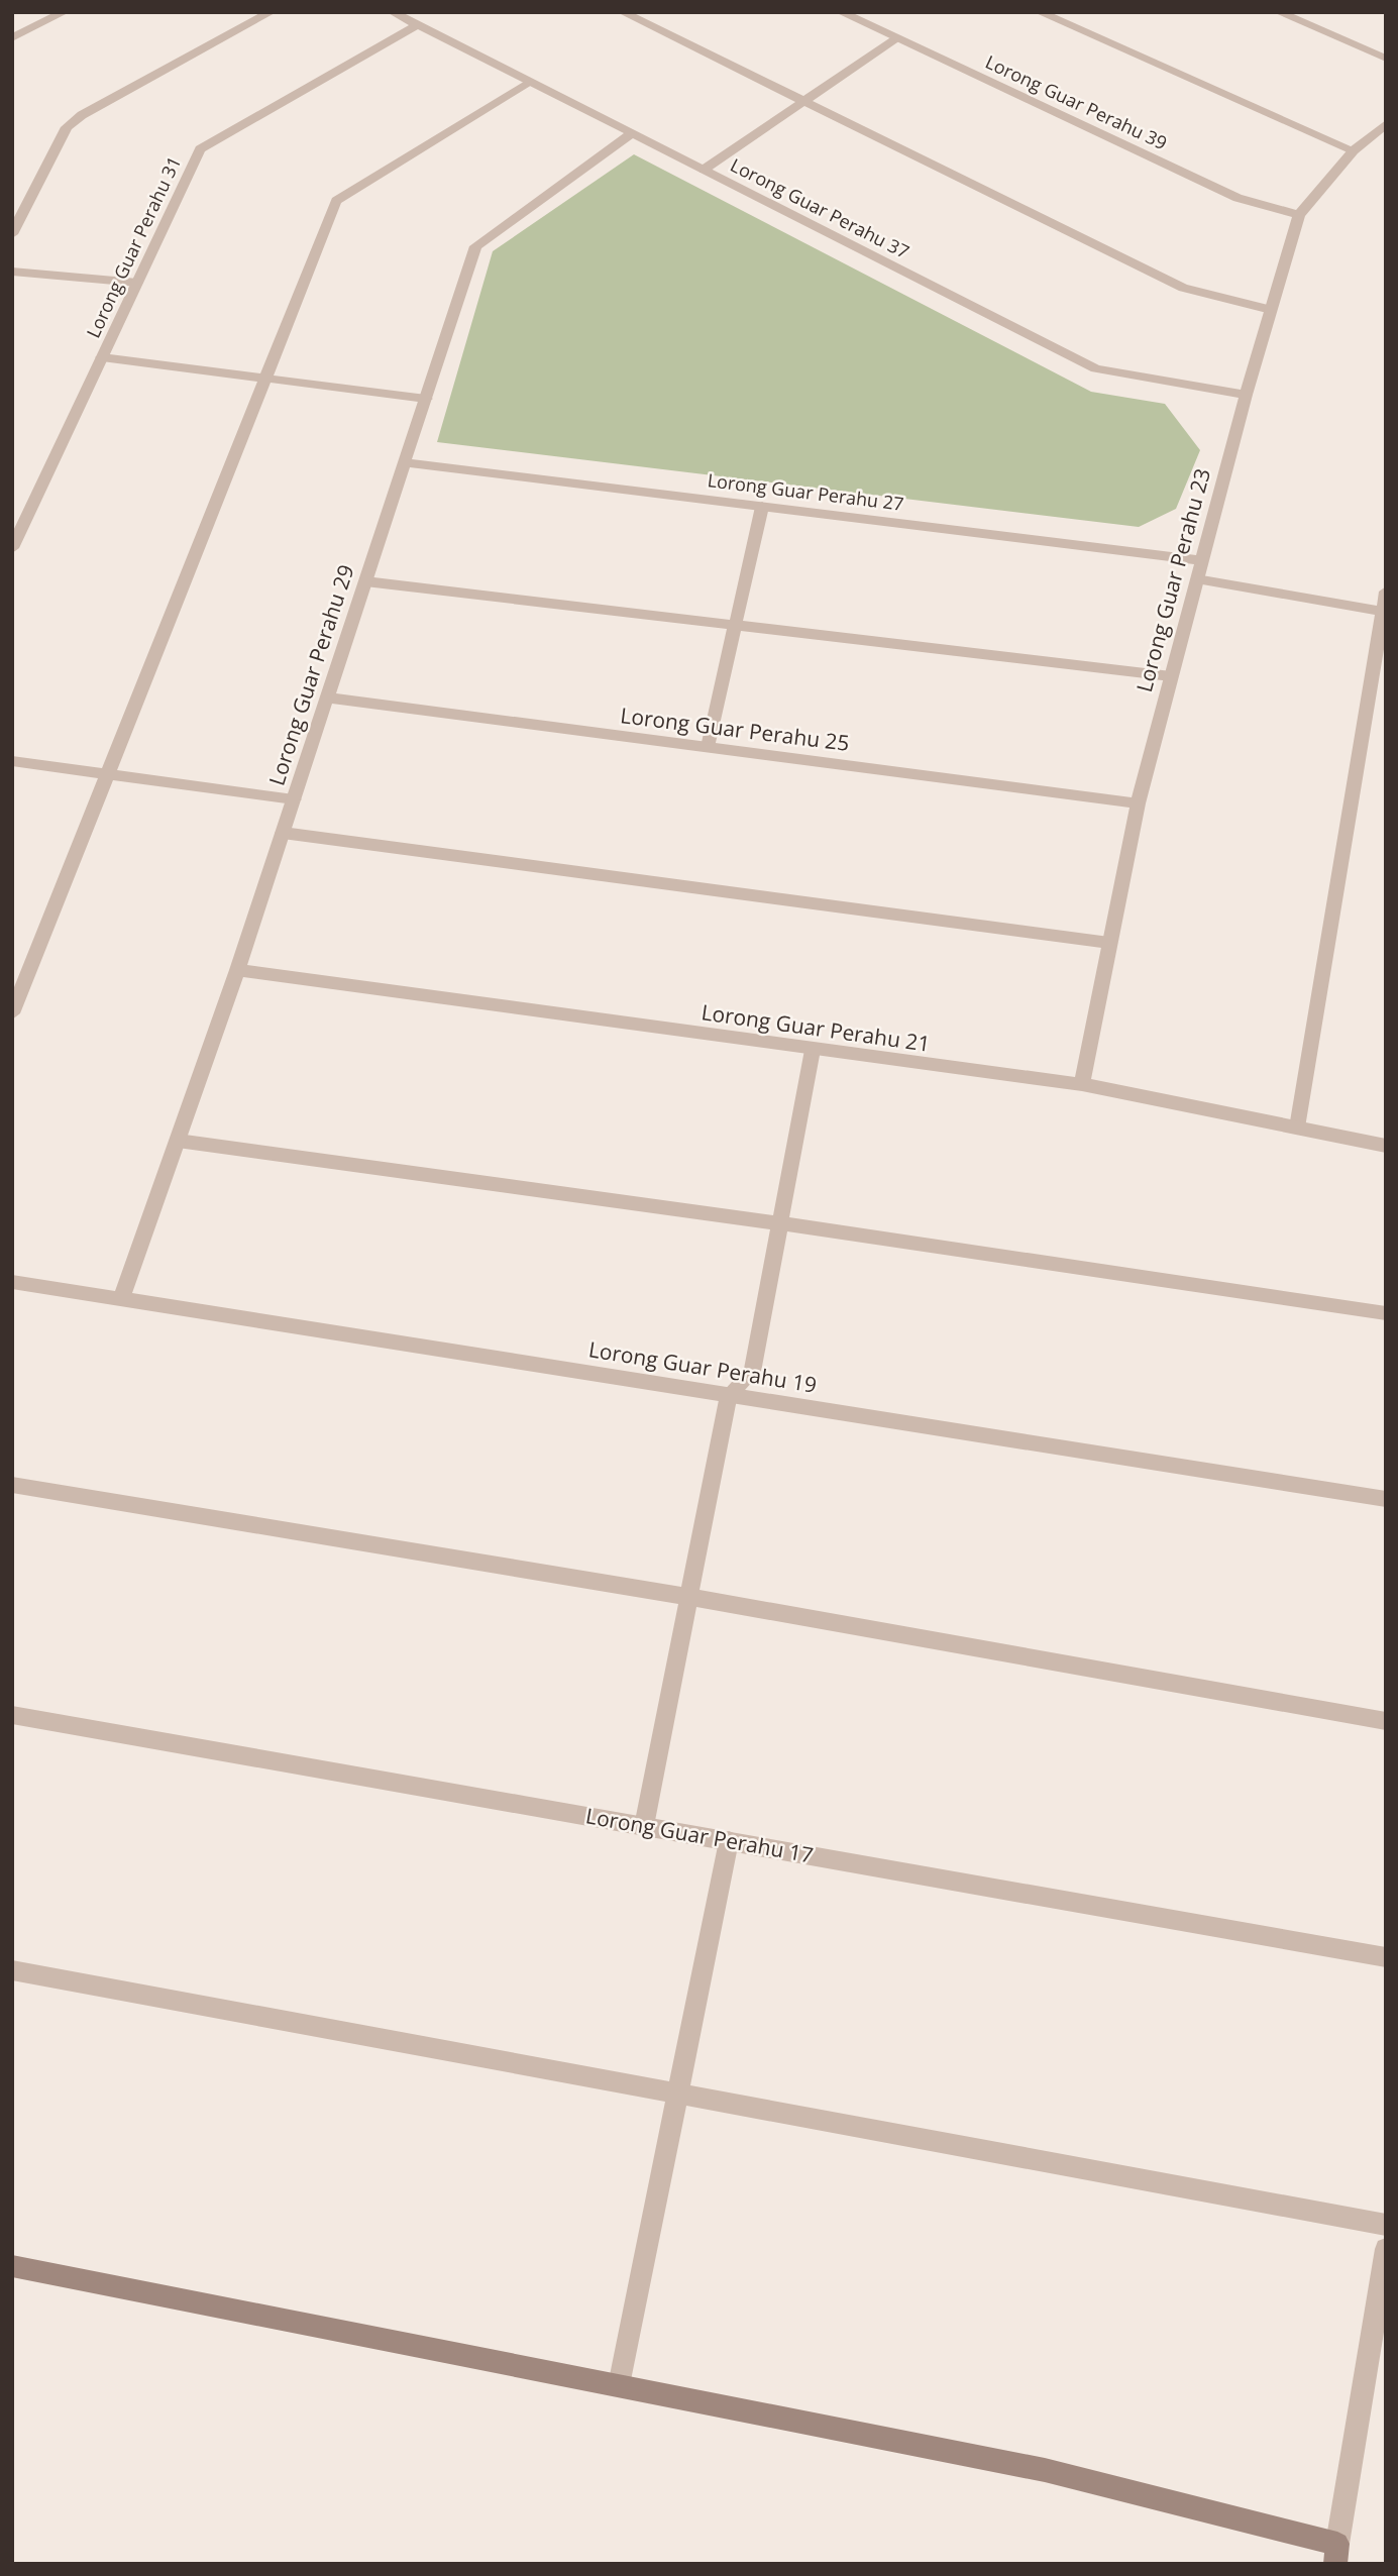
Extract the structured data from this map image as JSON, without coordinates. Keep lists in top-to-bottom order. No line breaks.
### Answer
{"streets":{"street":["Lorong Guar Perahu 39","Lorong Guar Perahu 37","Lorong Guar Perahu 31","Lorong Guar Perahu 27","Lorong Guar Perahu 23","Lorong Guar Perahu 29","Lorong Guar Perahu 25","Lorong Guar Perahu 21","Lorong Guar Perahu 19","Lorong Guar Perahu 17"]},"crossings":[["Lorong Guar Perahu 39","Lorong Guar Perahu 23"],["Lorong Guar Perahu 37","Lorong Guar Perahu 31"],["Lorong Guar Perahu 37","Lorong Guar Perahu 23"],["Lorong Guar Perahu 37","Lorong Guar Perahu 29"],["Lorong Guar Perahu 27","Lorong Guar Perahu 23"],["Lorong Guar Perahu 27","Lorong Guar Perahu 29"],["Lorong Guar Perahu 23","Lorong Guar Perahu 25"],["Lorong Guar Perahu 23","Lorong Guar Perahu 21"],["Lorong Guar Perahu 29","Lorong Guar Perahu 25"],["Lorong Guar Perahu 29","Lorong Guar Perahu 21"],["Lorong Guar Perahu 29","Lorong Guar Perahu 19"]]}
